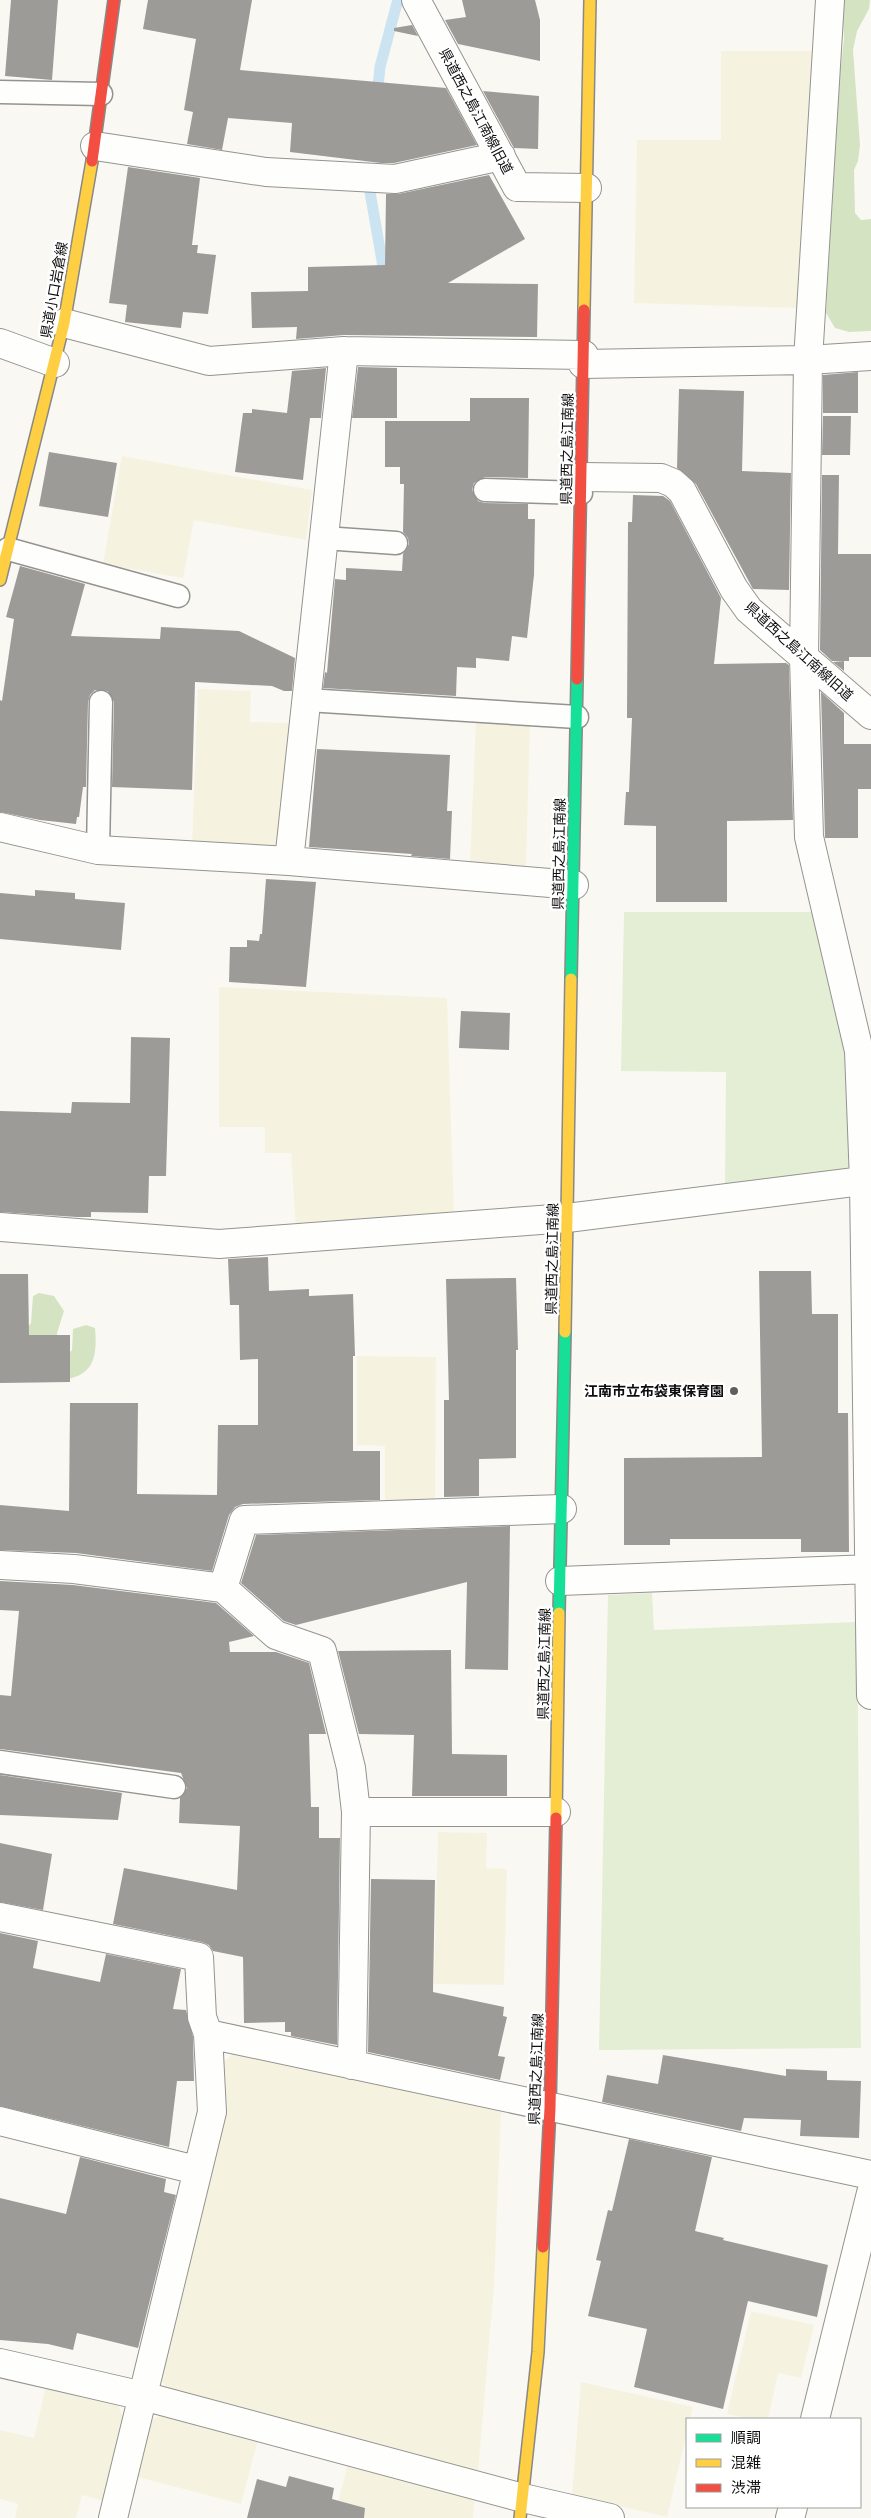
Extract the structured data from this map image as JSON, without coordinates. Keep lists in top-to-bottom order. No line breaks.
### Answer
{"streets":{"main road":["県道小口岩倉線","県道西之島江南線"],"street":["県道西之島江南線旧道"]},"crossings":[["県道西之島江南線旧道","県道西之島江南線"]],"places":["江南市立布袋東保育園"],"legend":["順調","混雑","渋滞"]}
